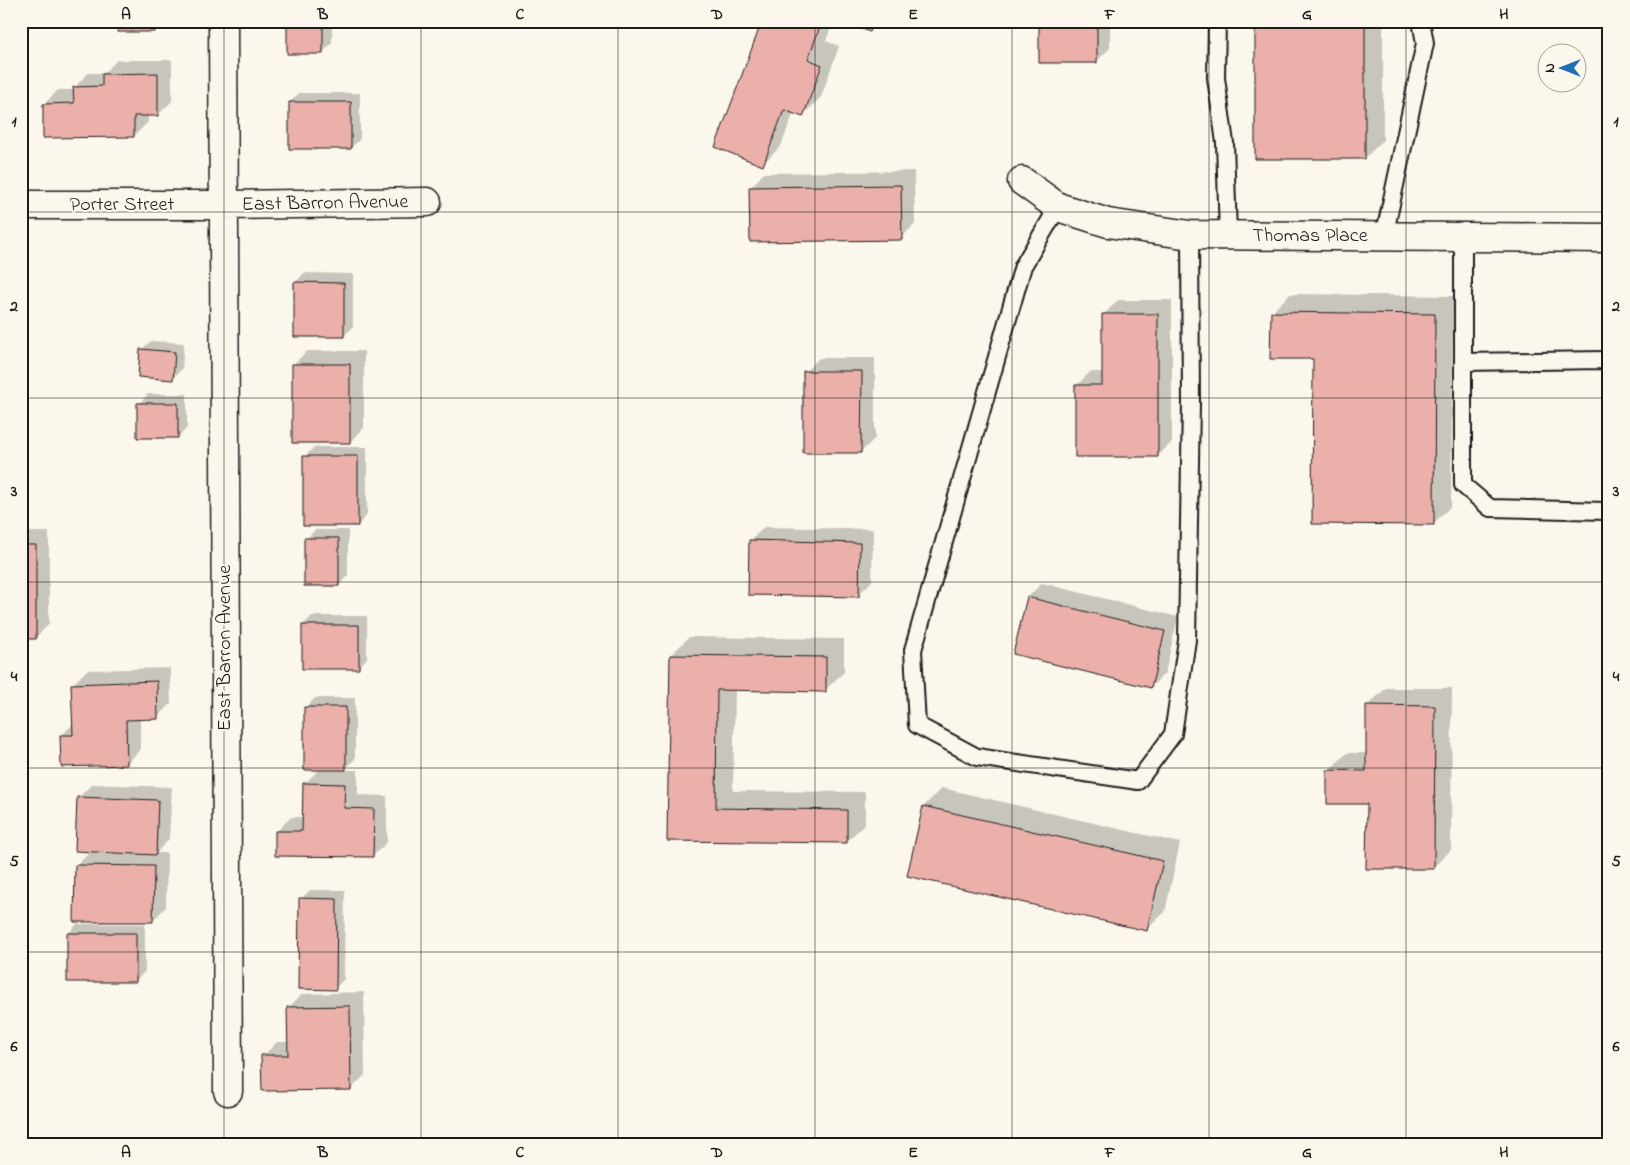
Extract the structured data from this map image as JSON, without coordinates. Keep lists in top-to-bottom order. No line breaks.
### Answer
{"streets":{"street":["East Barron Avenue","Porter Street","Thomas Place"]},"crossings":[["East Barron Avenue","Porter Street"]],"north":"left","grid":{"columns":["A","B","C","D","E","F","G","H"],"rows":["1","2","3","4","5","6"]}}
